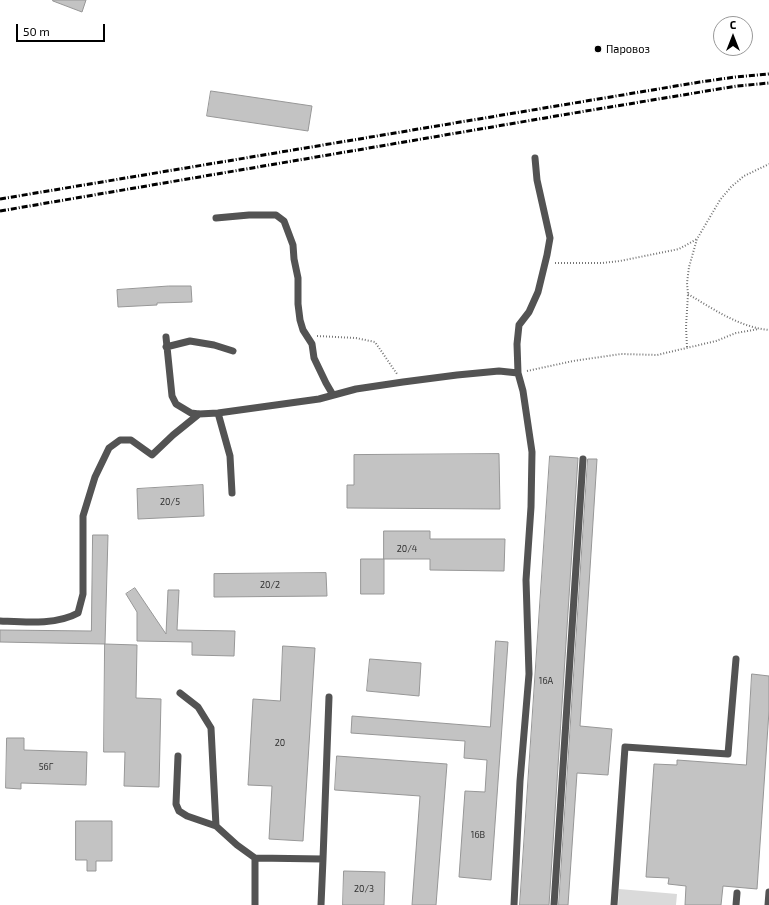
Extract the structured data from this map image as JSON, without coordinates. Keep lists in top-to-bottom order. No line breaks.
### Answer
{"places":["Паровоз"],"house_numbers":["20/5","20/4","20/2","16А","20","56Г","16В","20/3"],"scale_bar":"50 m","north":"top"}
